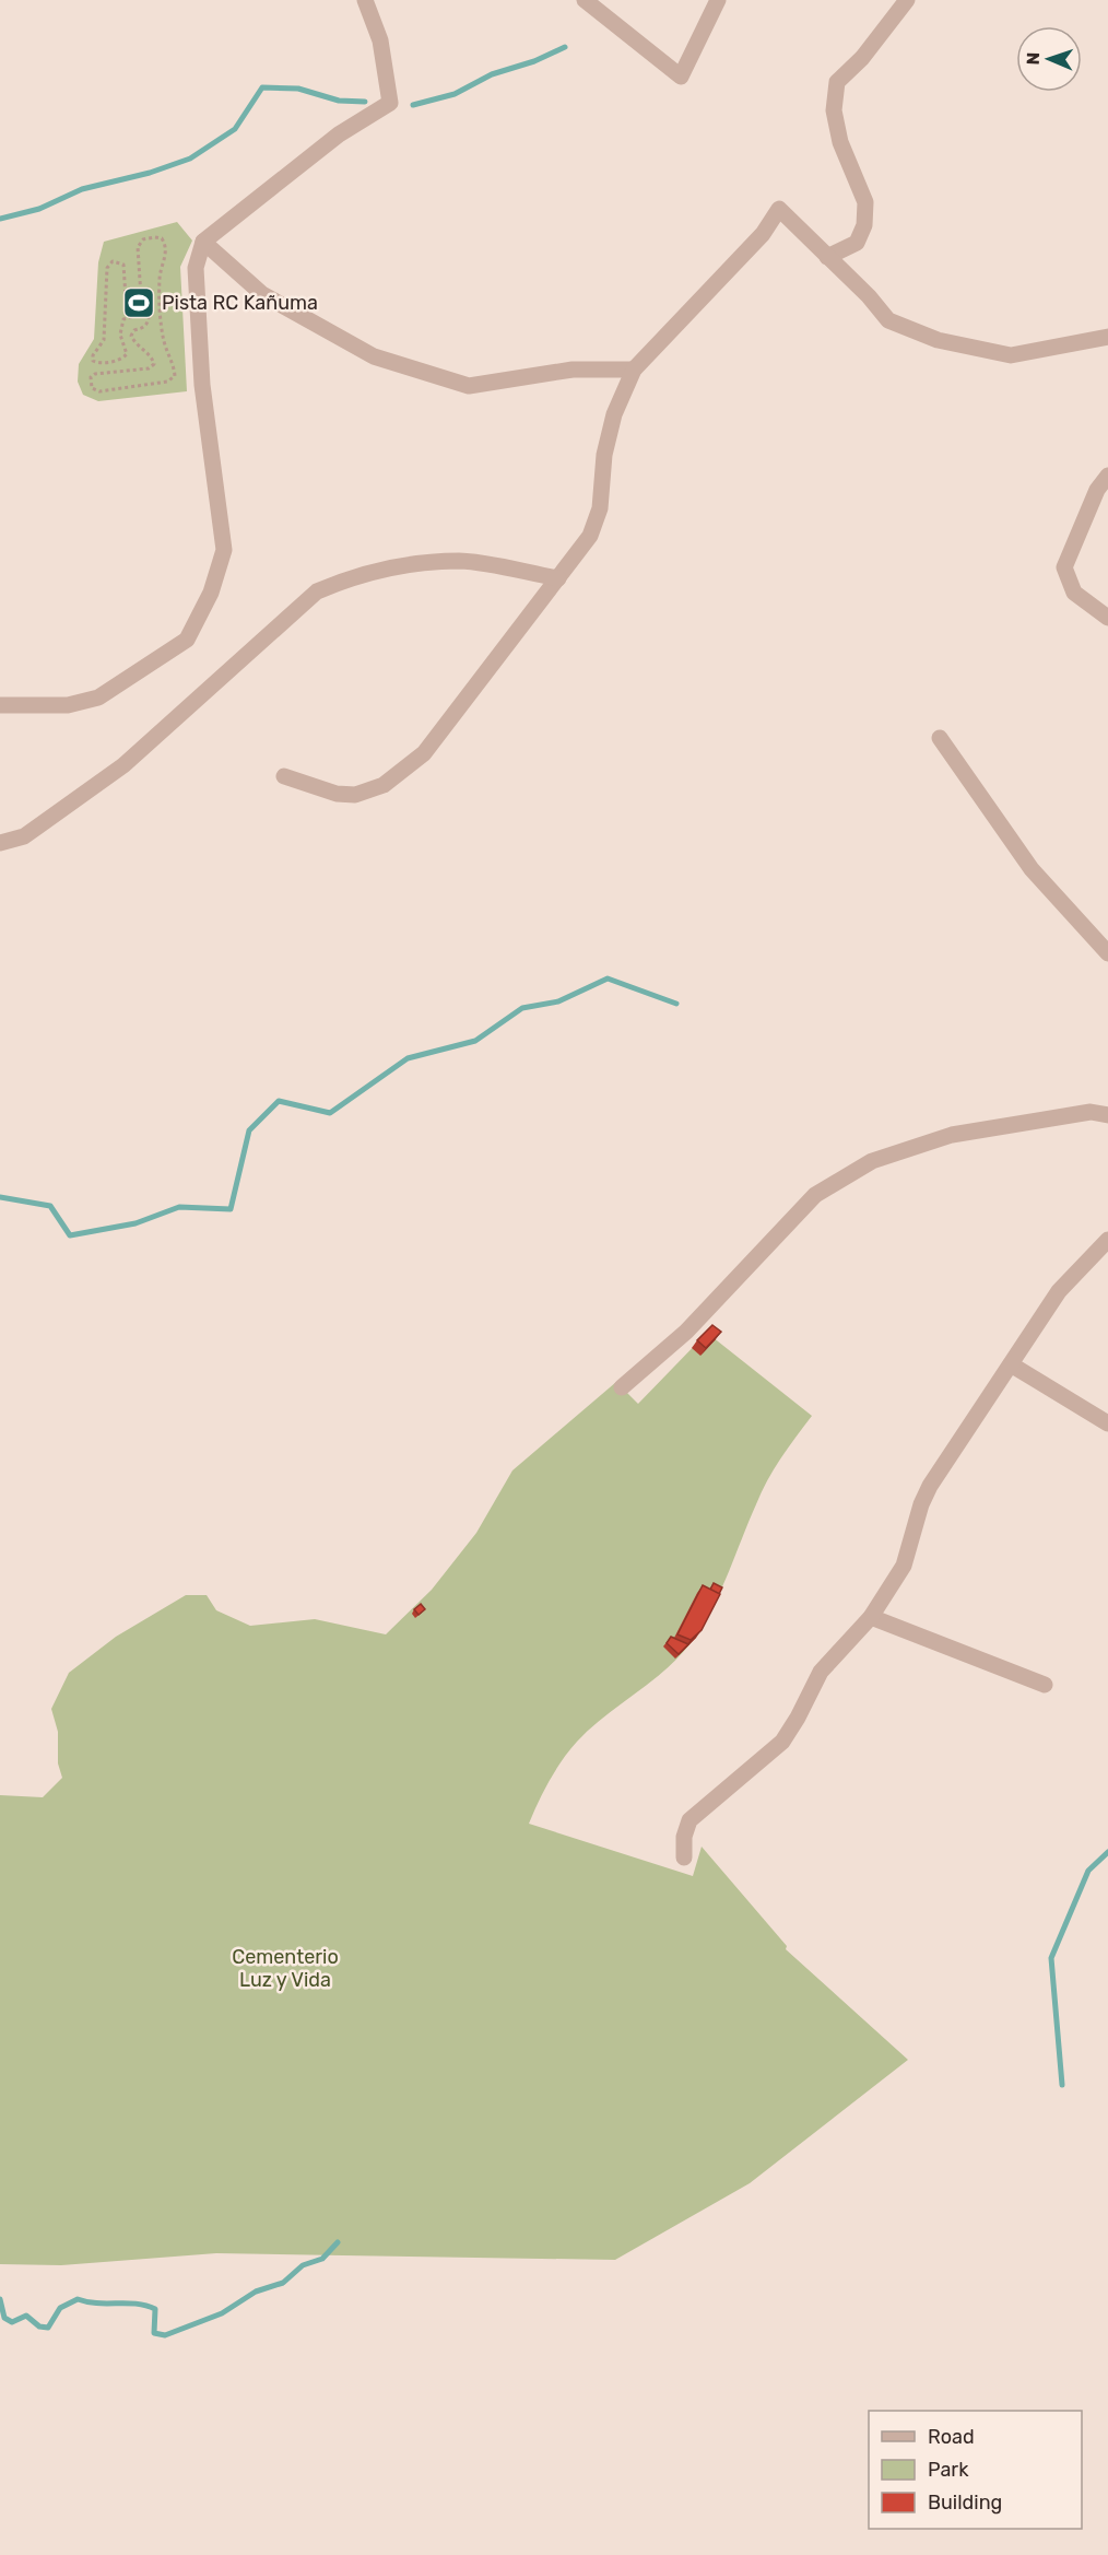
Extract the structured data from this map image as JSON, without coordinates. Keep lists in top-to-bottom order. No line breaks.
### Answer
{"parks":["Cementerio Luz y Vida"],"places":{"sports":["Pista RC Kañuma"]},"legend":["Road","Park","Building"],"north":"left"}
